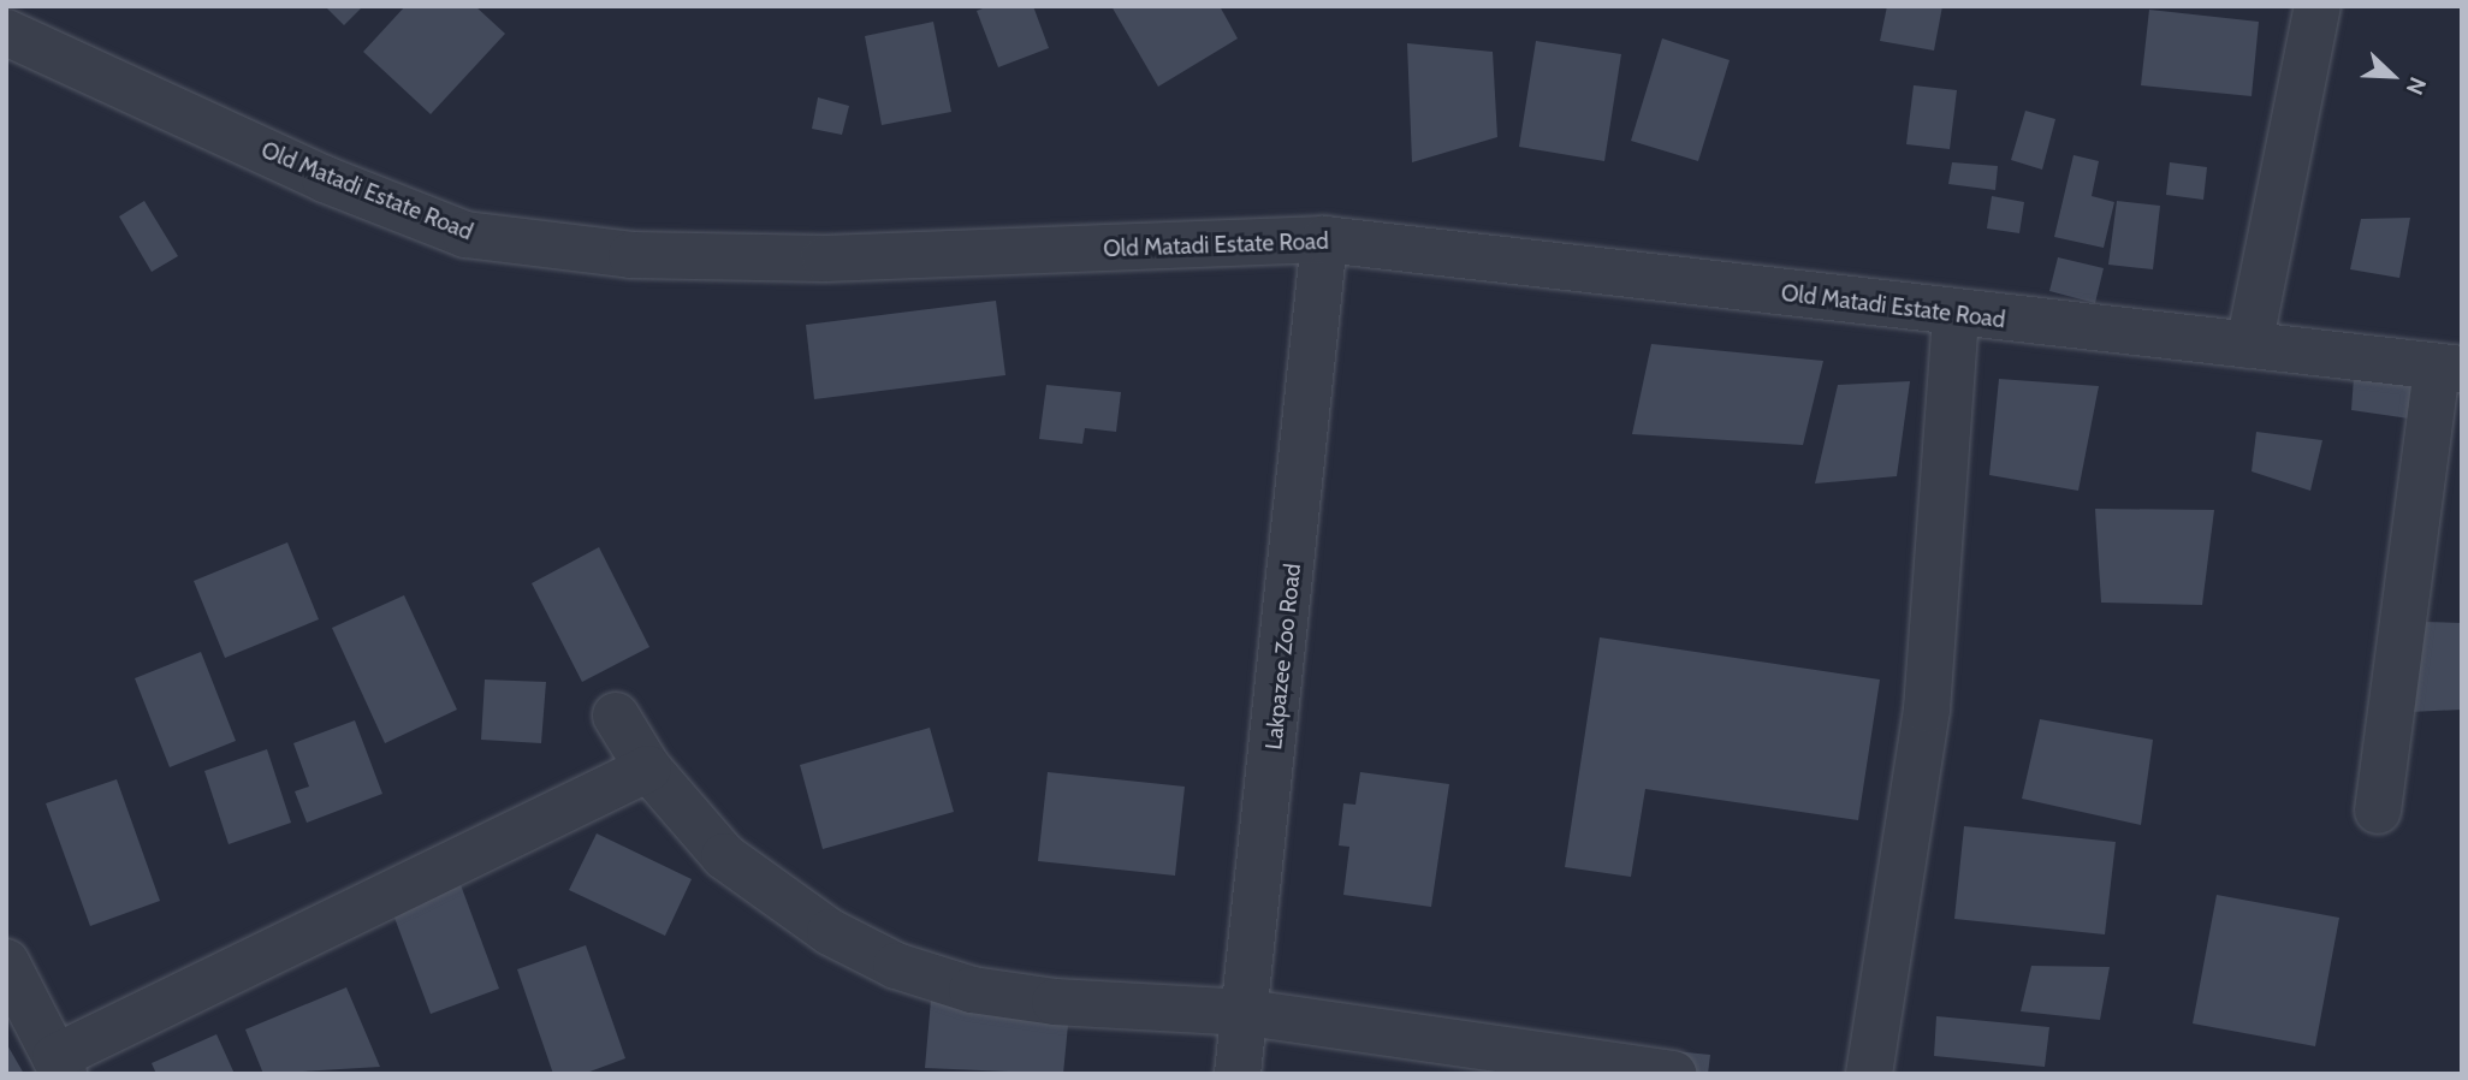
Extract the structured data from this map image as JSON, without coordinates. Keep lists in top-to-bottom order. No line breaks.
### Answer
{"streets":{"street":["Old Matadi Estate Road","Lakpazee Zoo Road"]},"crossings":[["Old Matadi Estate Road","Lakpazee Zoo Road"]],"north":"bottom right"}
